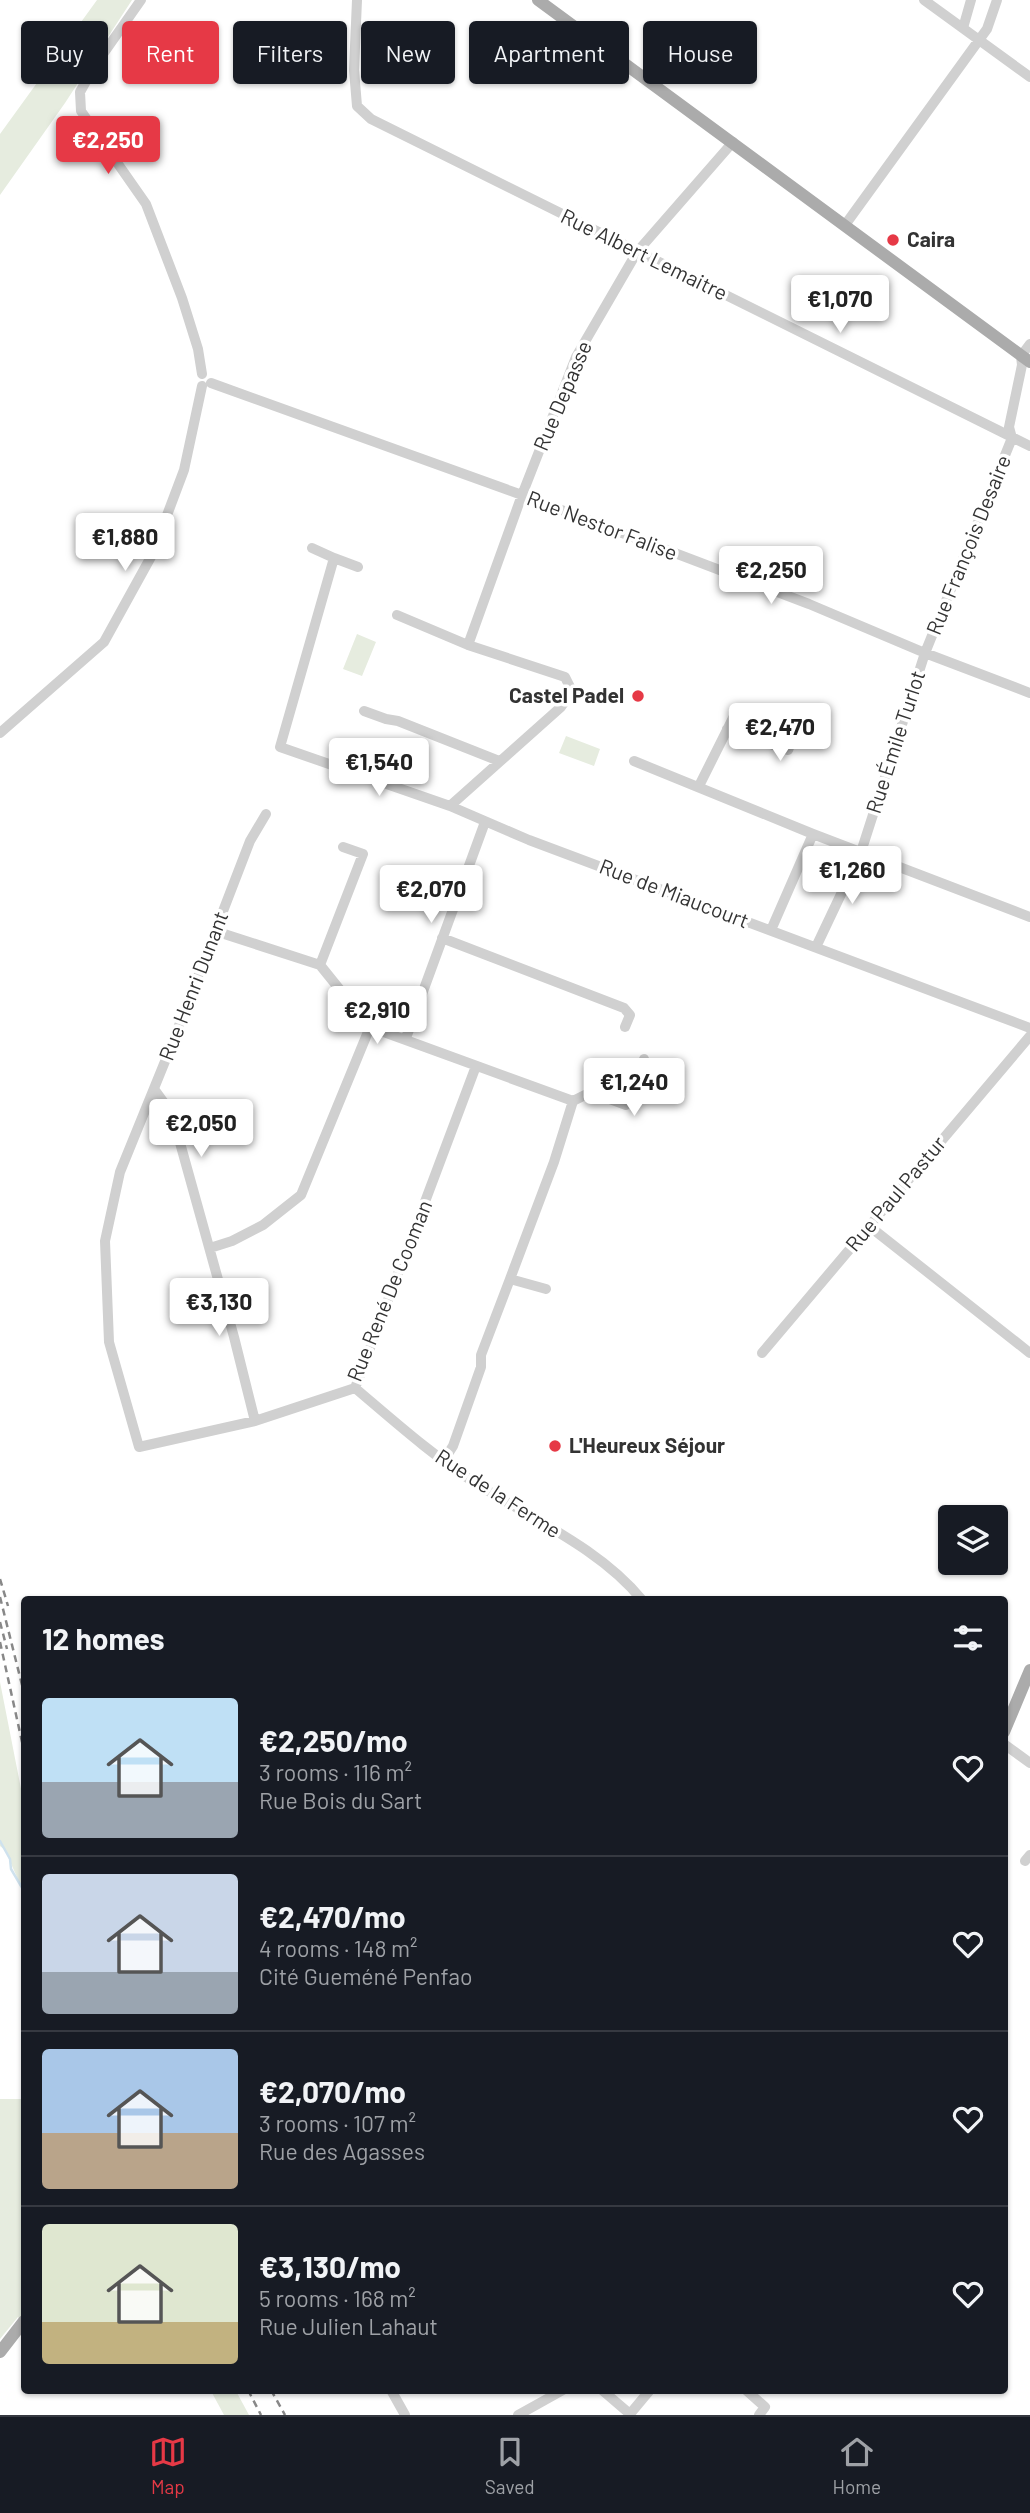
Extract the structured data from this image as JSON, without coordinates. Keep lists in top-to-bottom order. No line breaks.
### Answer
{"streets":{"street":["Rue Albert Lemaitre","Rue Depasse","Rue Nestor Falise","Rue François Desaire","Rue Émile Turlot","Rue de Miaucourt","Rue Henri Dunant","Rue Paul Pastur","Rue René De Cooman","Rue de la Ferme"]},"crossings":[["Rue Albert Lemaitre","Rue Depasse"],["Rue Albert Lemaitre","Rue François Desaire"],["Rue Depasse","Rue Nestor Falise"],["Rue Nestor Falise","Rue François Desaire"],["Rue Nestor Falise","Rue Émile Turlot"],["Rue François Desaire","Rue Émile Turlot"],["Rue Émile Turlot","Rue de Miaucourt"],["Rue Henri Dunant","Rue René De Cooman"],["Rue René De Cooman","Rue de la Ferme"]],"places":["Caira","Castel Padel","L'Heureux Séjour"],"page":{"chip":["Buy","Rent","Filters","New","Apartment","House"],"price":["€2,250","€1,070","€1,880","€2,250","€2,470","€1,540","€1,260","€2,070","€2,910","€1,240","€2,050","€3,130"],"heading":"12 homes","list":[{"name":"€2,250/mo","note":"3 rooms · 116 m² · Rue Bois du Sart"},{"name":"€2,470/mo","note":"4 rooms · 148 m² · Cité Gueméné Penfao"},{"name":"€2,070/mo","note":"3 rooms · 107 m² · Rue des Agasses"},{"name":"€3,130/mo","note":"5 rooms · 168 m² · Rue Julien Lahaut"}],"tabs":["Map","Saved","Home"]}}
